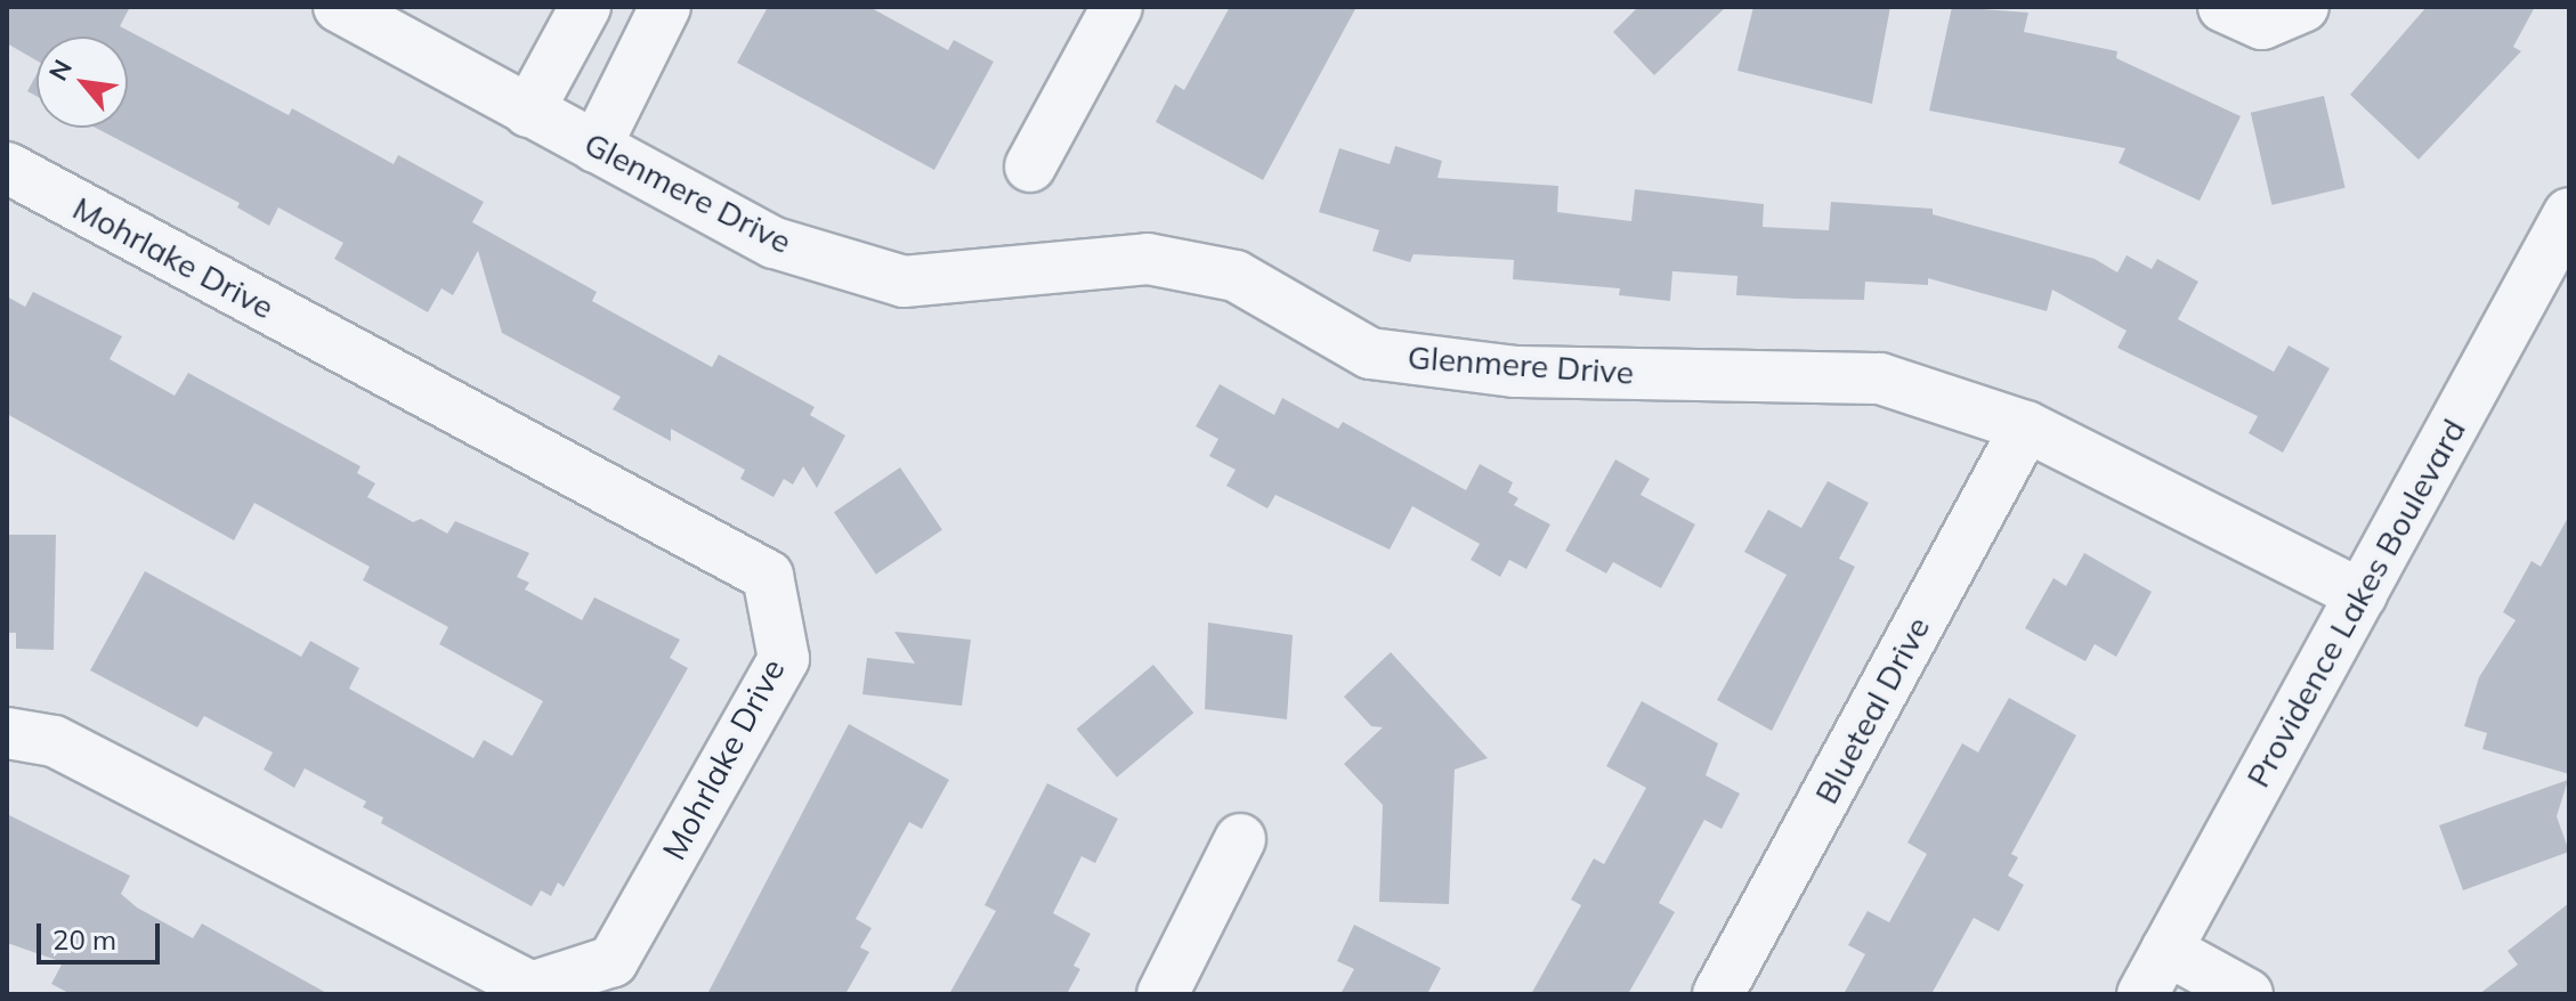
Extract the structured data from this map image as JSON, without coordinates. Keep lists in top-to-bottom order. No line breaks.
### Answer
{"streets":{"street":["Glenmere Drive","Mohrlake Drive","Providence Lakes Boulevard","Blueteal Drive"]},"crossings":[["Glenmere Drive","Providence Lakes Boulevard"],["Glenmere Drive","Blueteal Drive"]],"scale_bar":"20 m","north":"top left"}
